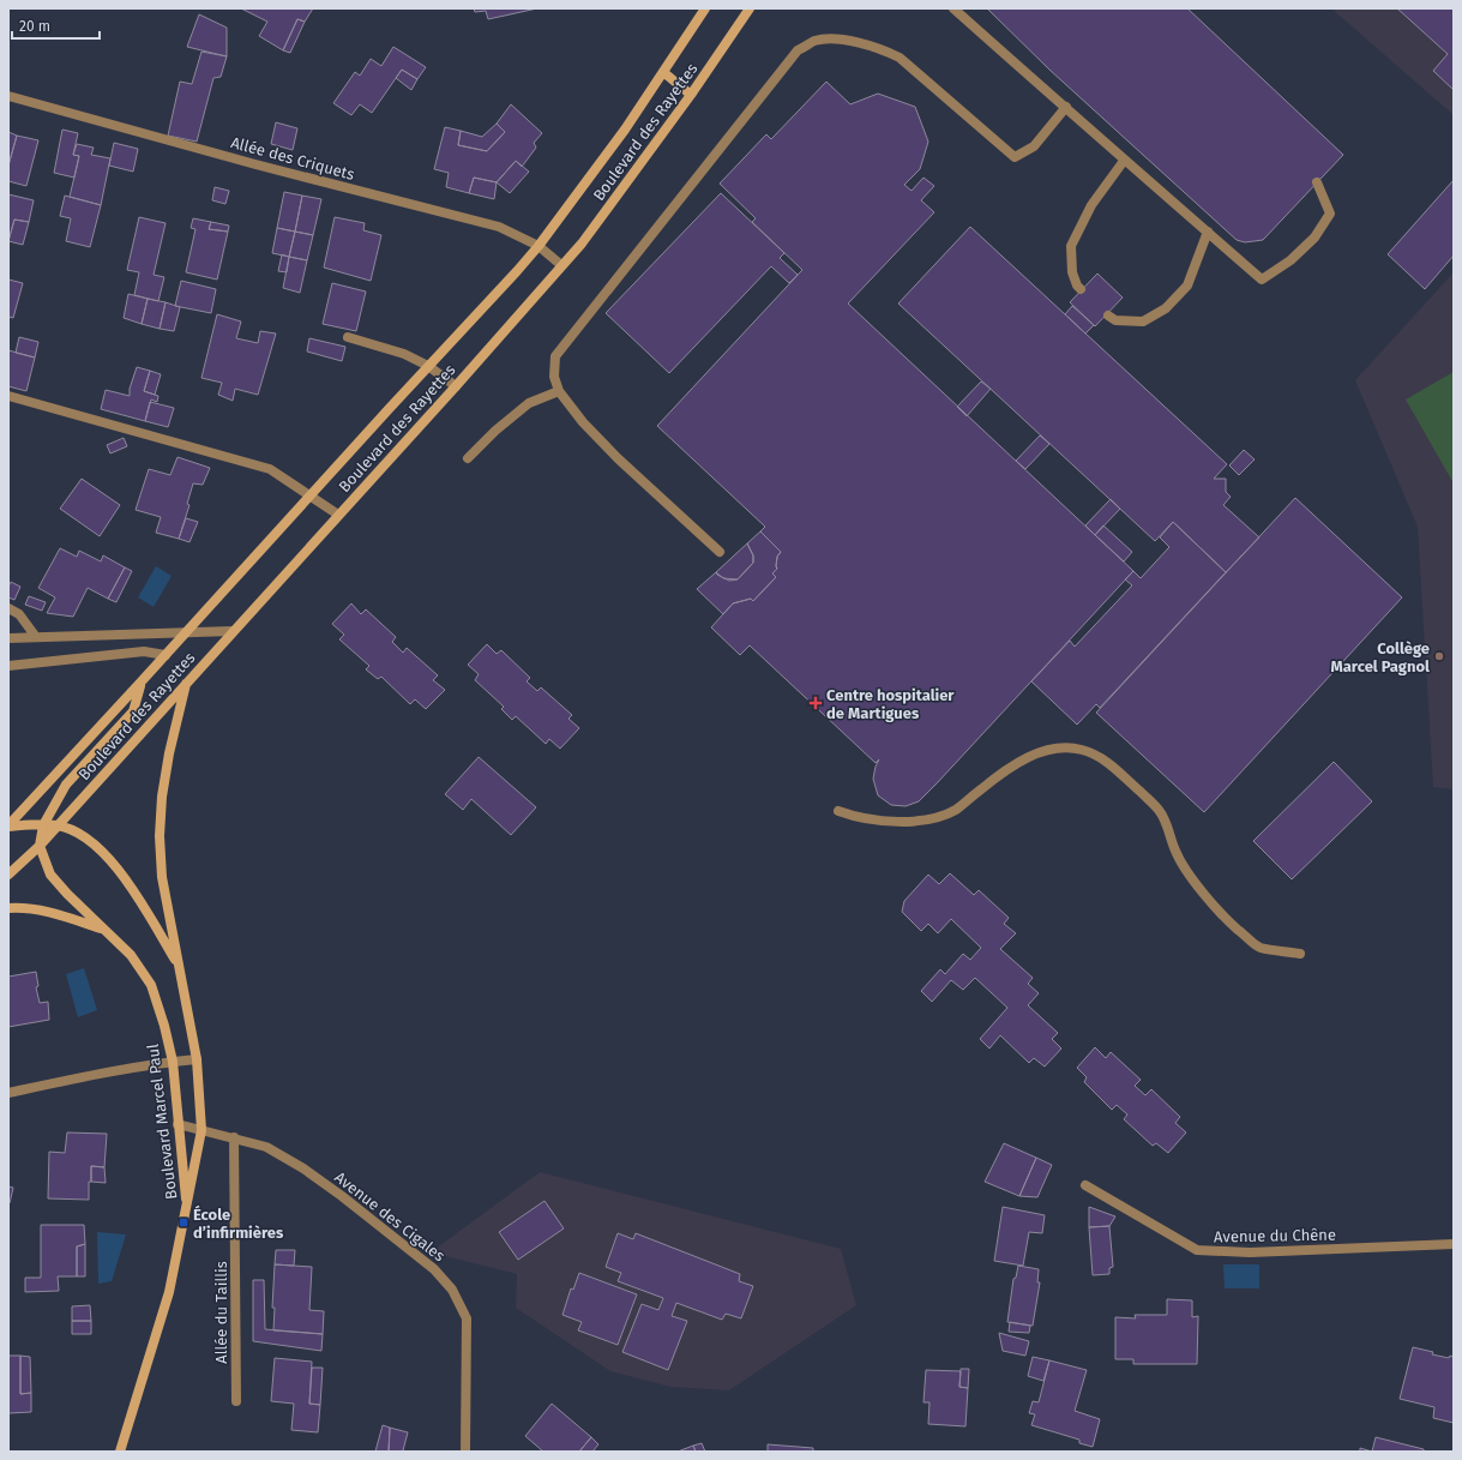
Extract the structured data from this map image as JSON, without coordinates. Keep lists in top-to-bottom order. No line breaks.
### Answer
{"streets":{"main road":["Boulevard des Rayettes","Boulevard Marcel Paul"],"street":["Allée des Criquets","Avenue des Cigales","Avenue du Chêne","Allée du Taillis"]},"crossings":[["Boulevard des Rayettes","Allée des Criquets"],["Boulevard des Rayettes","Boulevard Marcel Paul"],["Boulevard Marcel Paul","Avenue des Cigales"],["Avenue des Cigales","Allée du Taillis"]],"places":{"other":["Collège Marcel Pagnol"],"health":["Centre hospitalier de Martigues"],"transit":["École d’infirmières"]},"scale_bar":"20 m"}
